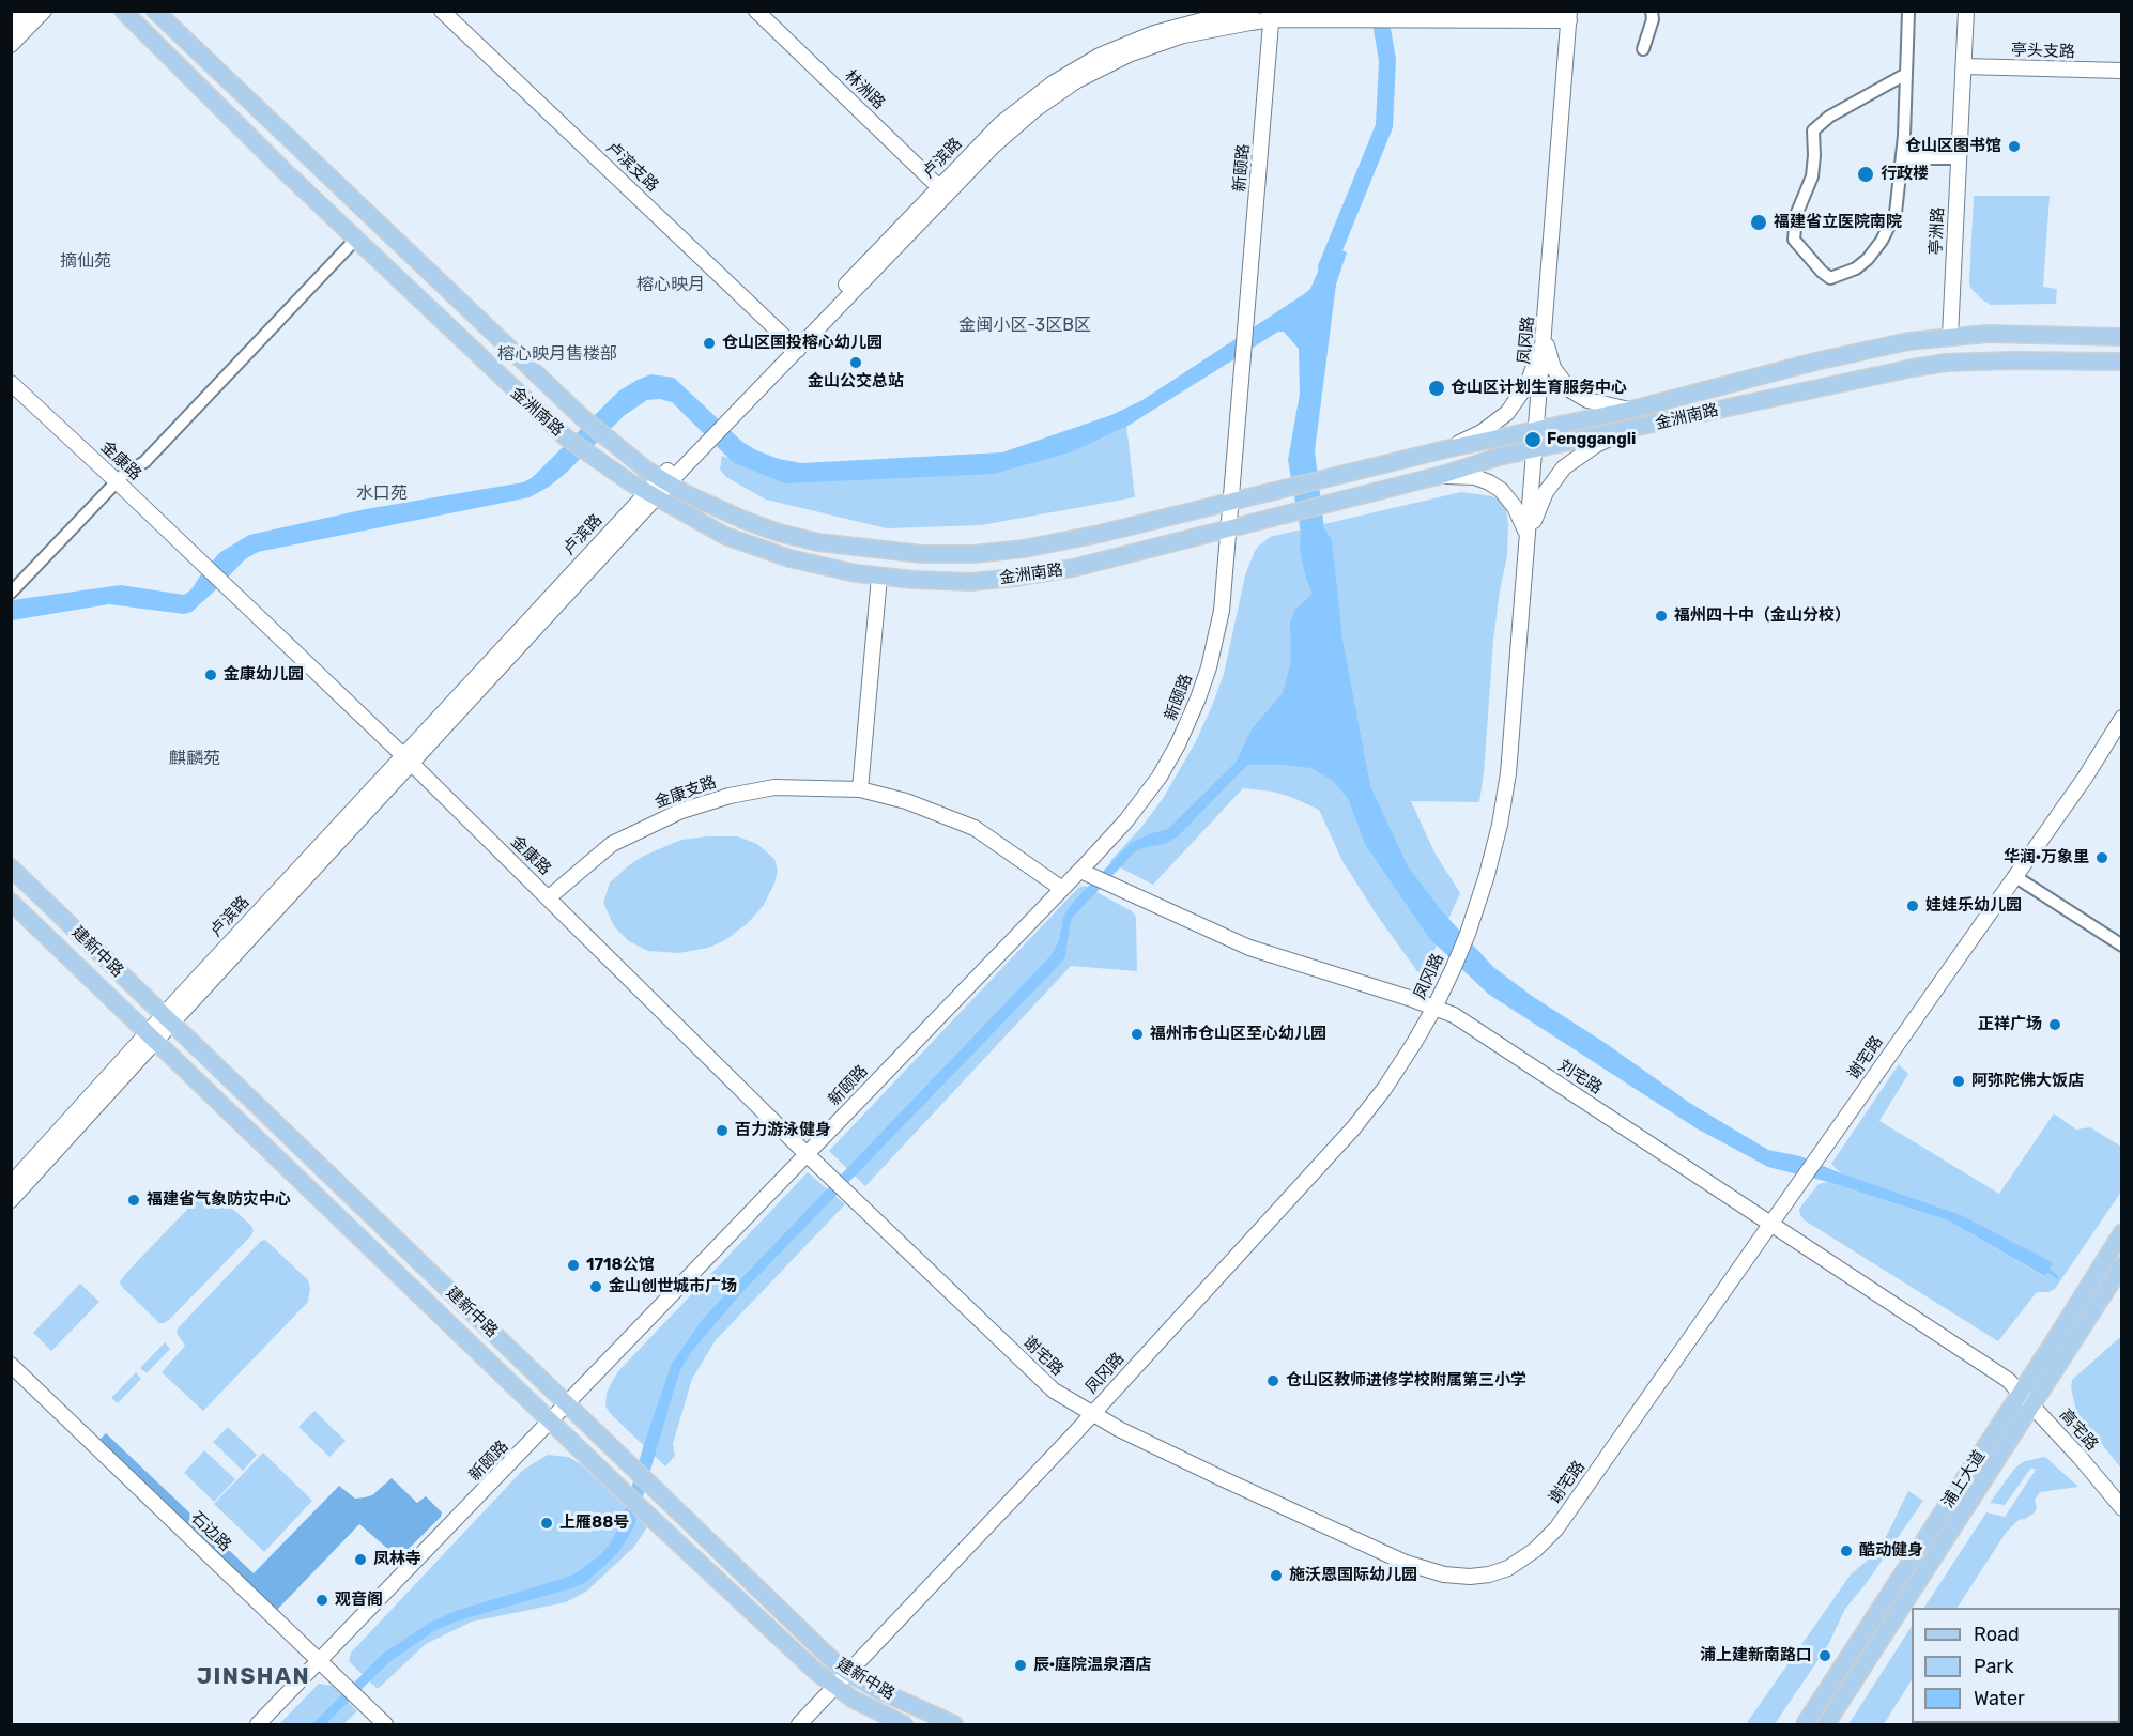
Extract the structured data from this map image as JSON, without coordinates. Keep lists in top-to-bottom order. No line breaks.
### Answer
{"streets":{"main road":["金洲南路","建新中路","浦上大道"],"street":["亭头支路","林洲路","卢滨路","卢滨支路","新颐路","亭洲路","凤冈路","金康路","金康支路","谢宅路","刘宅路","高宅路","石边路"]},"crossings":[["亭头支路","亭洲路"],["林洲路","卢滨路"],["卢滨路","卢滨支路"],["卢滨路","金洲南路"],["卢滨路","金康路"],["卢滨路","建新中路"],["新颐路","金洲南路"],["新颐路","金康路"],["新颐路","金康支路"],["新颐路","建新中路"],["新颐路","谢宅路"],["新颐路","刘宅路"],["新颐路","石边路"],["亭洲路","金洲南路"],["凤冈路","金洲南路"],["凤冈路","建新中路"],["凤冈路","谢宅路"],["凤冈路","刘宅路"],["金康路","金康支路"],["金康路","谢宅路"],["谢宅路","刘宅路"],["刘宅路","高宅路"],["刘宅路","浦上大道"],["高宅路","浦上大道"]],"districts":["摘仙苑","榕心映月","金闽小区-3区B区","榕心映月售楼部","水口苑","麒麟苑","JINSHAN"],"places":["仓山区图书馆","行政楼","福建省立医院南院","仓山区国投榕心幼儿园","金山公交总站","仓山区计划生育服务中心","Fenggangli","福州四十中（金山分校）","金康幼儿园","华润·万象里","娃娃乐幼儿园","正祥广场","福州市仓山区至心幼儿园","阿弥陀佛大饭店","百力游泳健身","福建省气象防灾中心","1718公馆","金山创世城市广场","仓山区教师进修学校附属第三小学","上雁88号","酷动健身","凤林寺","施沃恩国际幼儿园","观音阁","浦上建新南路口","辰·庭院温泉酒店"],"legend":["Road","Park","Water"]}
